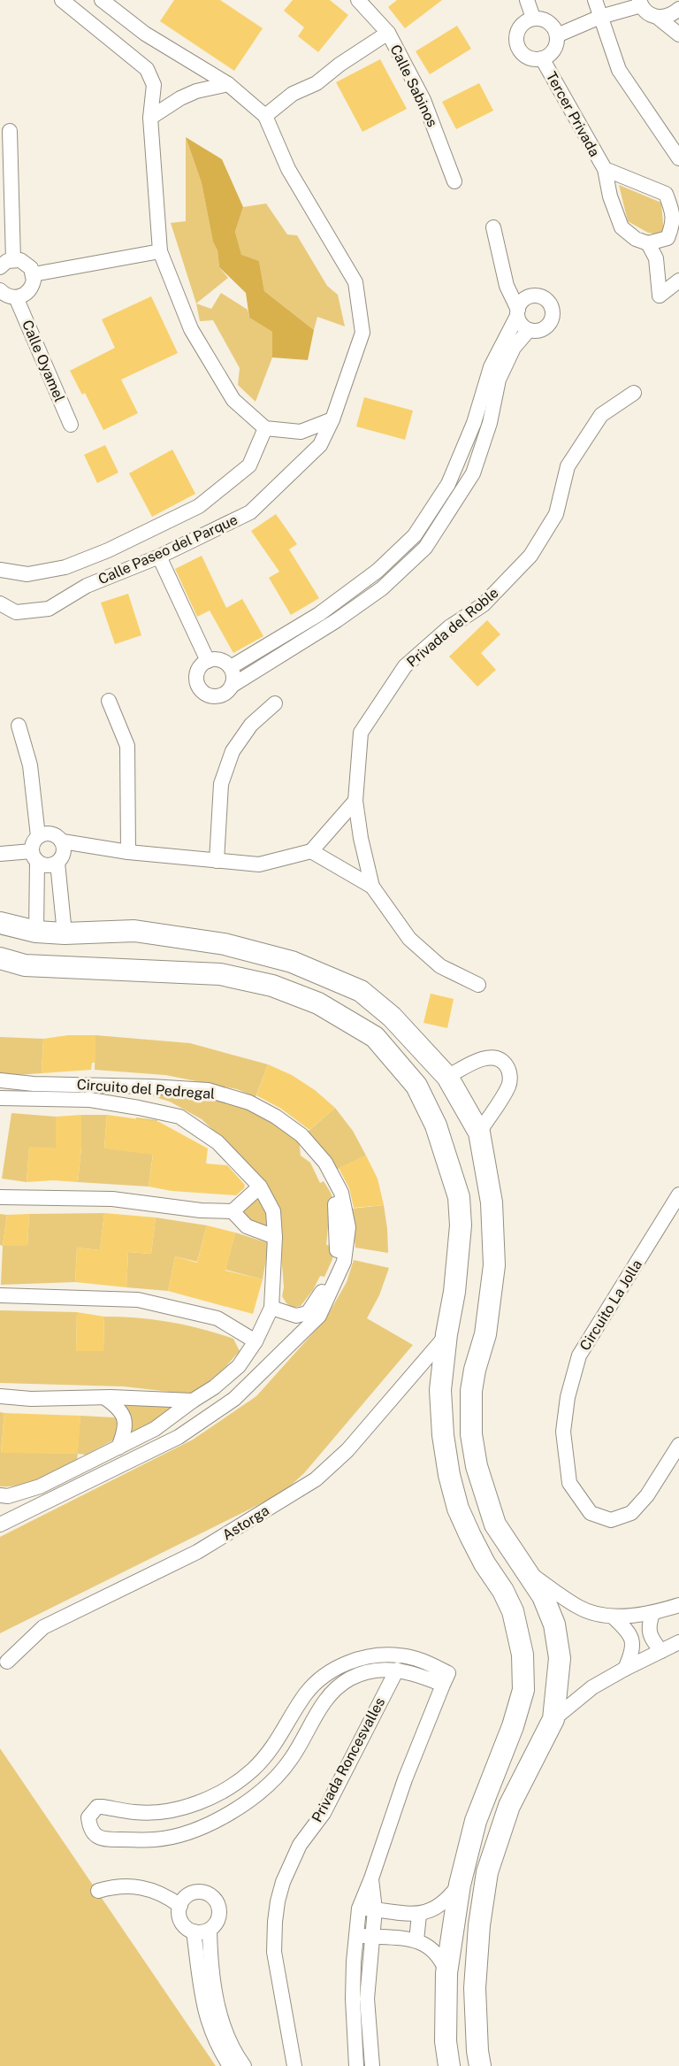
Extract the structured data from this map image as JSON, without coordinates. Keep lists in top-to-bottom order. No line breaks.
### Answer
{"streets":{"street":["Calle Sabinos","Tercer Privada","Calle Oyamel","Calle Paseo del Parque","Privada del Roble","Circuito del Pedregal","Circuito La Jolla","Astorga","Privada Roncesvalles"]}}
